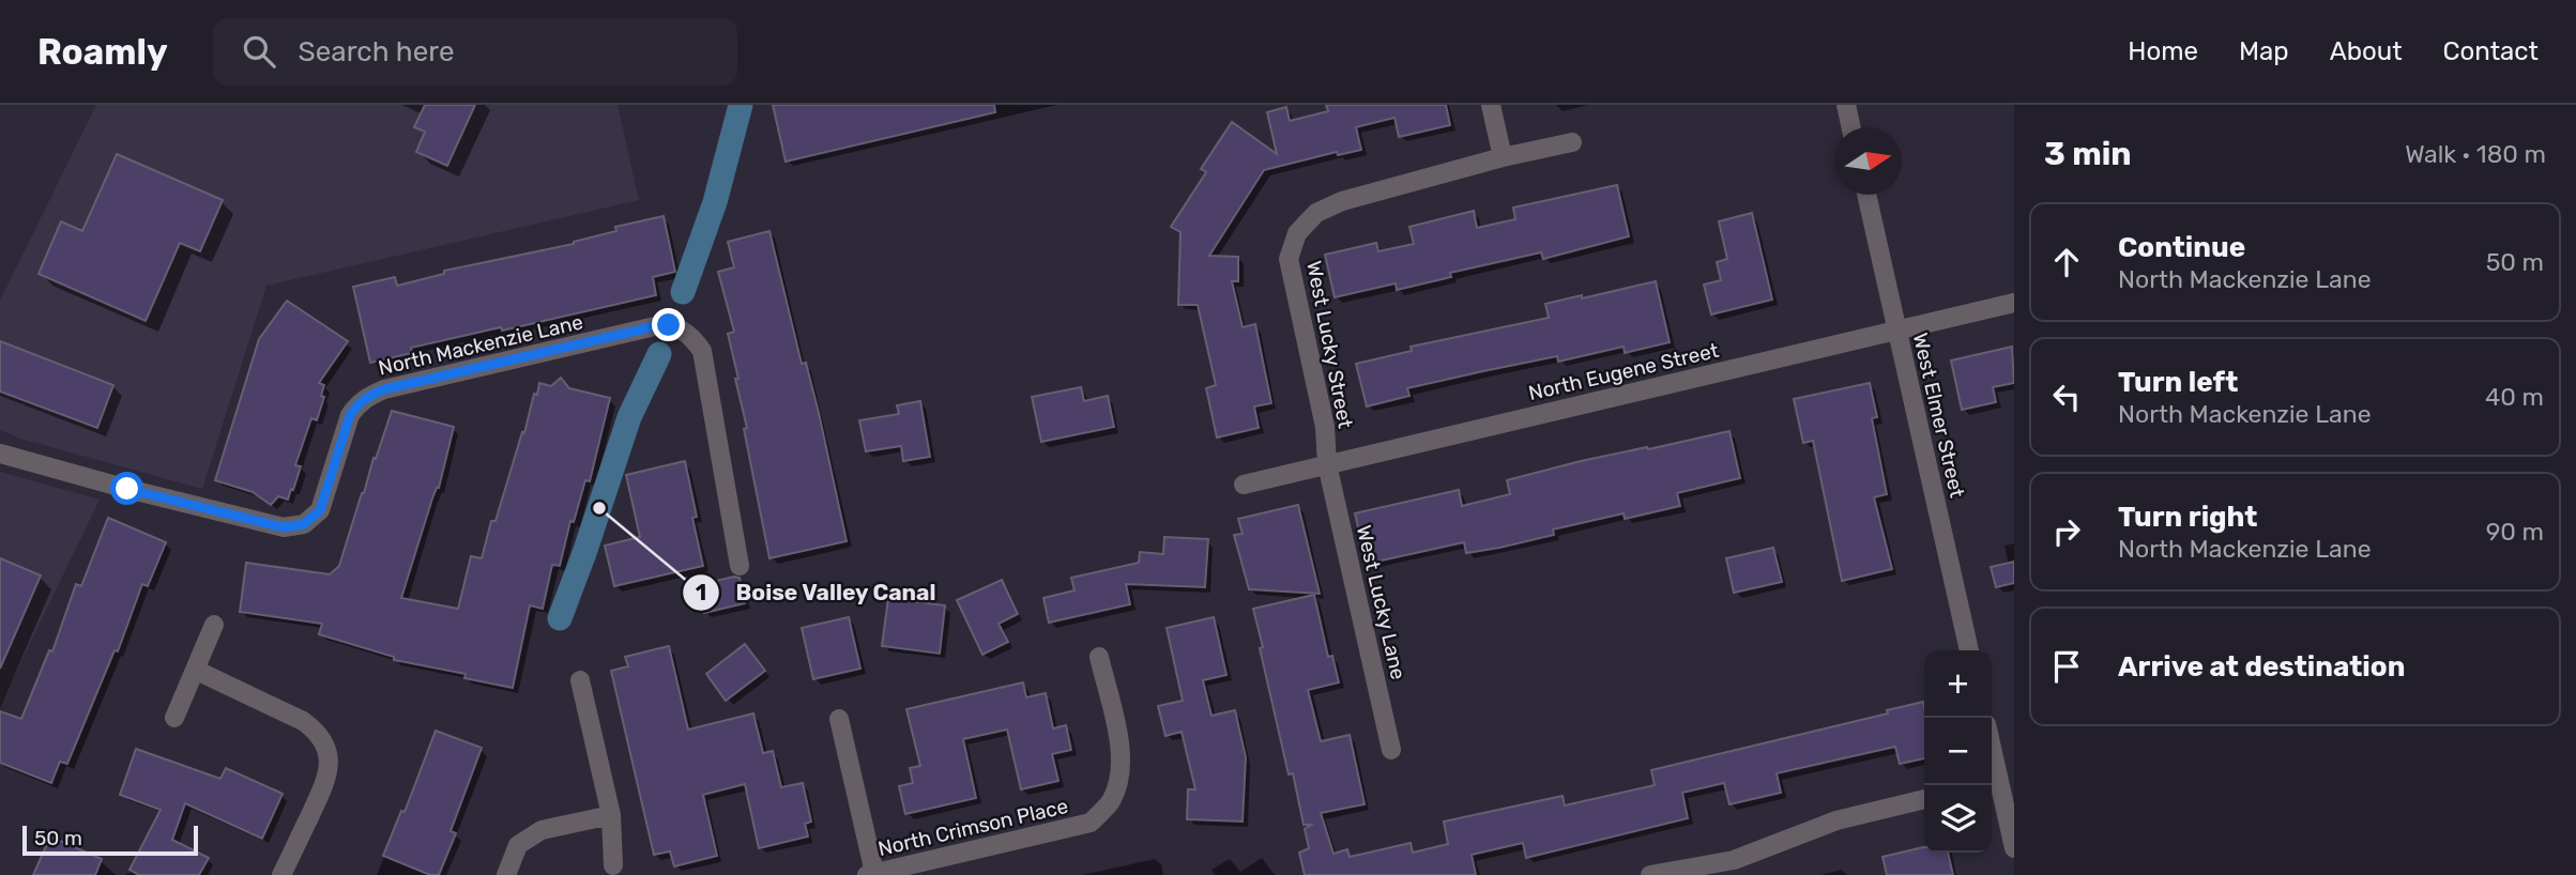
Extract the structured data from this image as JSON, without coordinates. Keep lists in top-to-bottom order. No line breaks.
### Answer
{"streets":{"street":["North Mackenzie Lane","West Lucky Street","North Eugene Street","West Elmer Street","West Lucky Lane","North Crimson Place"]},"crossings":[["West Lucky Street","North Eugene Street"],["West Lucky Street","West Lucky Lane"],["North Eugene Street","West Elmer Street"],["North Eugene Street","West Lucky Lane"]],"places":["Boise Valley Canal"],"scale_bar":"50 m","north":"right","page":{"header":"Roamly","search":"Search here","nav":["Home","Map","About","Contact"],"heading":["3 min","Walk · 180 m"],"list":[["Continue","North Mackenzie Lane","50 m"],["Turn left","North Mackenzie Lane","40 m"],["Turn right","North Mackenzie Lane","90 m"],"Arrive at destination"],"map_buttons":["+","−"],"scale":"50 m"}}
